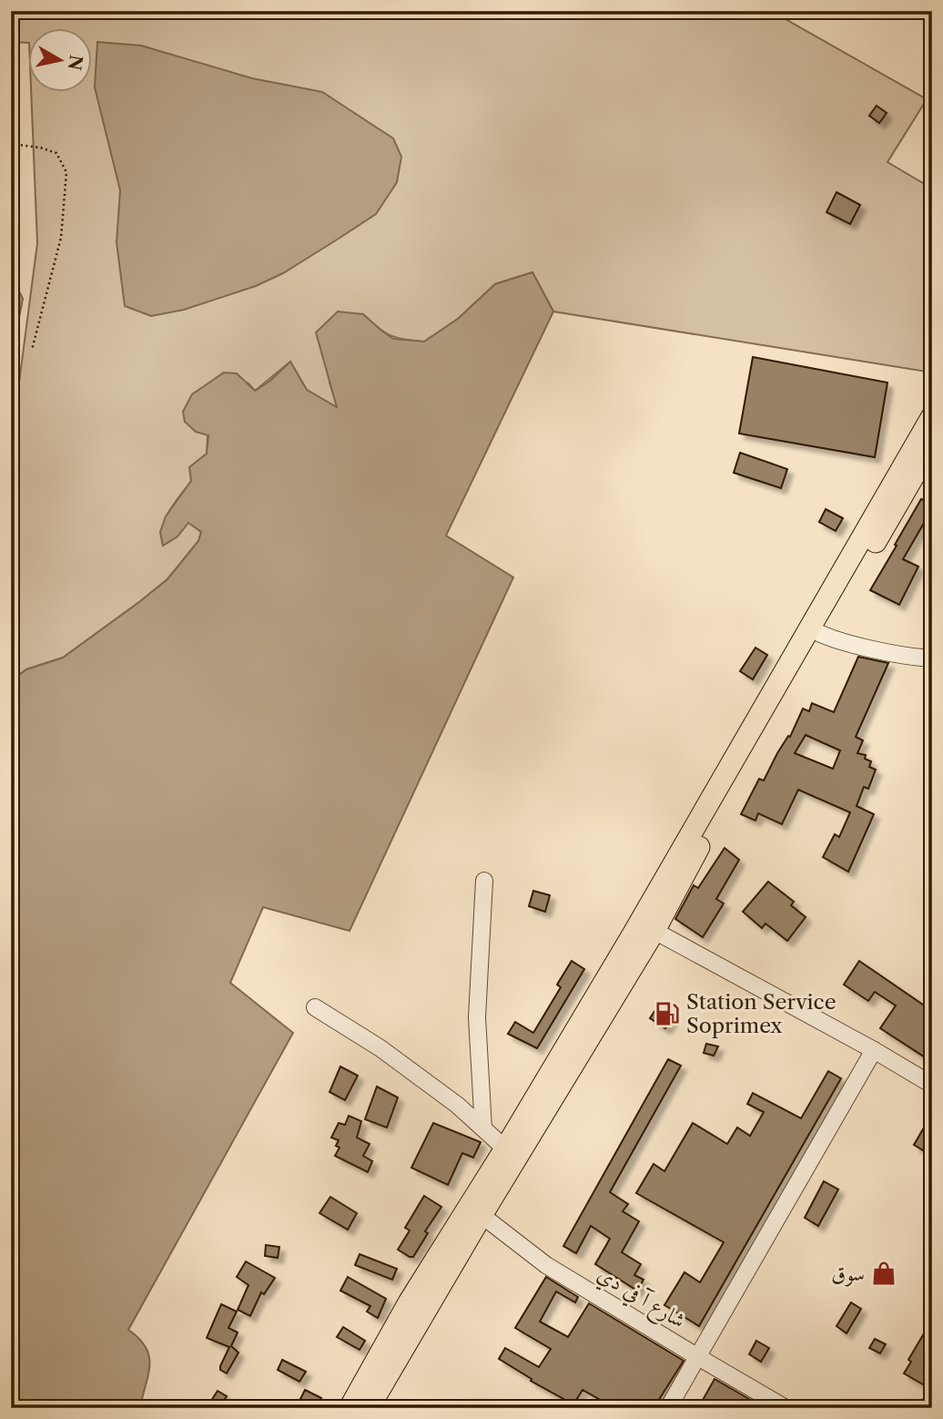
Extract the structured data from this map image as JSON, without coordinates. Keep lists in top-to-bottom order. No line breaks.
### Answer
{"streets":{"street":["شارع آ في دي"]},"places":{"fuel station":["Station Service Soprimex"],"shop":["سوق"]},"north":"right"}
